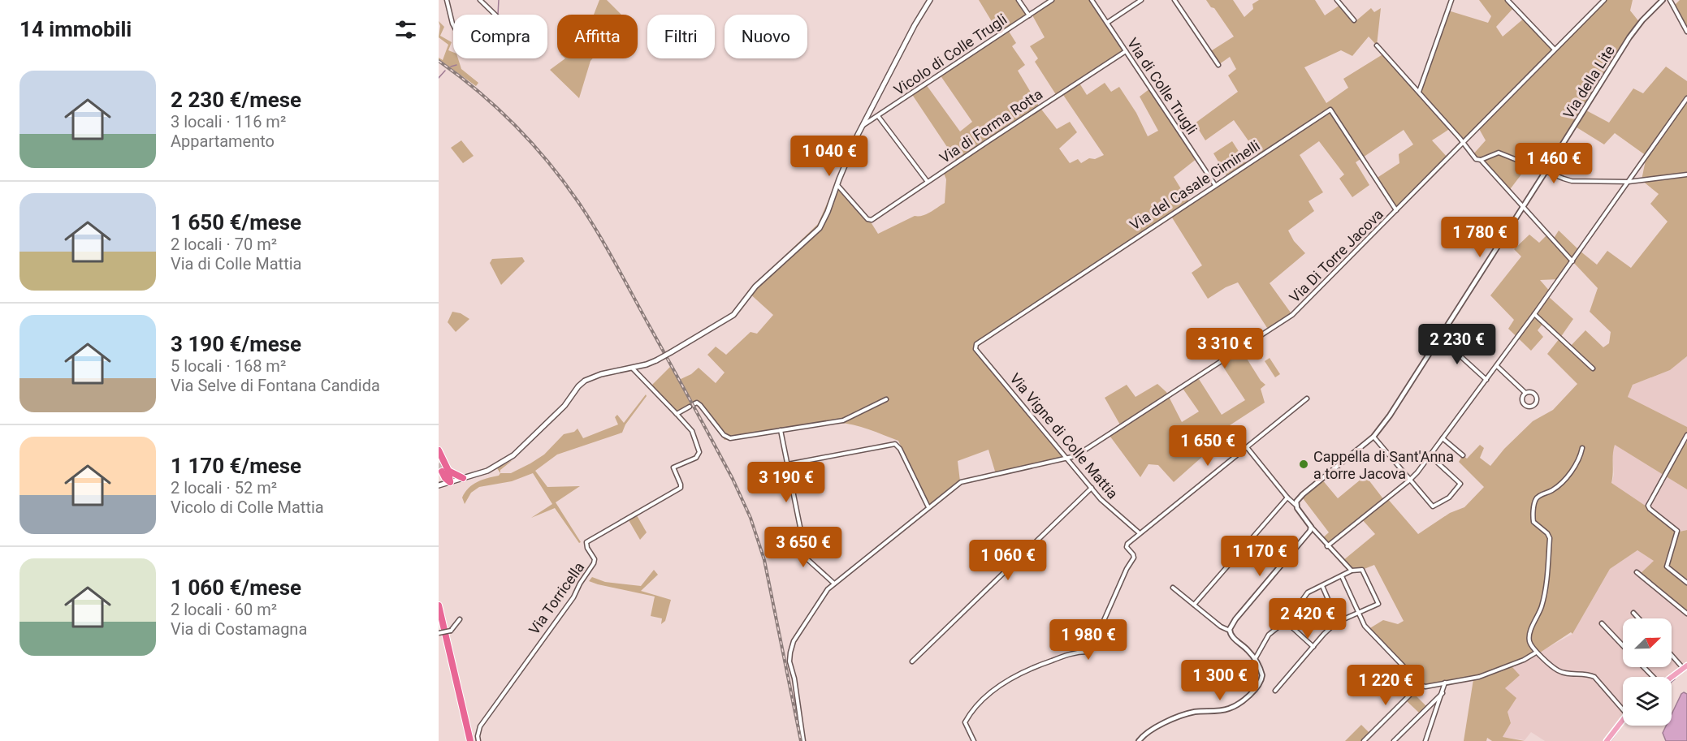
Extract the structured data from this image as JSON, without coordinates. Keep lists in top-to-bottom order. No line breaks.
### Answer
{"streets":{"street":["Vicolo di Colle Trugli","Via della Lite","Via di Colle Trugli","Via di Forma Rotta","Via del Casale Ciminelli","Via Di Torre Jacova","Via Vigne di Colle Mattia","Via Torricella"]},"crossings":[["Via di Colle Trugli","Via di Forma Rotta"],["Via di Colle Trugli","Via del Casale Ciminelli"],["Via del Casale Ciminelli","Via Di Torre Jacova"],["Via del Casale Ciminelli","Via Vigne di Colle Mattia"],["Via Di Torre Jacova","Via Vigne di Colle Mattia"]],"places":["Cappella di Sant'Anna a torre Jacova"],"north":"top right","page":{"heading":"14 immobili","chip":["Compra","Affitta","Filtri","Nuovo"],"list":[{"name":"2 230 €/mese","note":"3 locali · 116 m² · Appartamento"},{"name":"1 650 €/mese","note":"2 locali · 70 m² · Via di Colle Mattia"},{"name":"3 190 €/mese","note":"5 locali · 168 m² · Via Selve di Fontana Candida"},{"name":"1 170 €/mese","note":"2 locali · 52 m² · Vicolo di Colle Mattia"},{"name":"1 060 €/mese","note":"2 locali · 60 m² · Via di Costamagna"}],"price":["1 040 €","1 460 €","1 780 €","2 230 €","3 310 €","1 650 €","3 190 €","3 650 €","1 170 €","1 060 €","2 420 €","1 980 €","1 300 €","1 220 €"]}}
